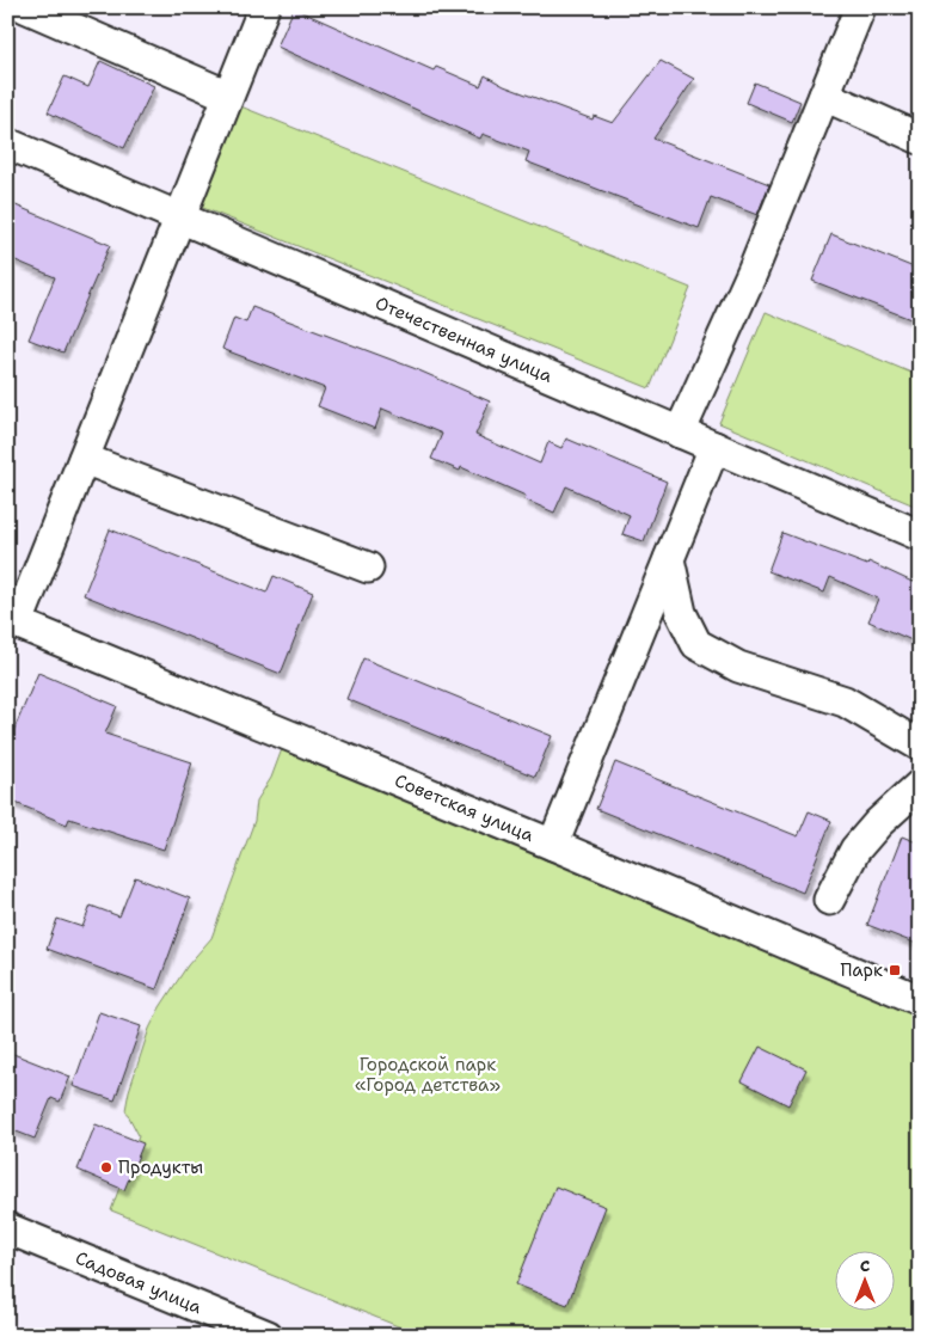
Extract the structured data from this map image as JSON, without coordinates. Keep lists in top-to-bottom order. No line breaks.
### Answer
{"streets":{"street":["Отечественная улица","Советская улица","Садовая улица"]},"parks":["Городской парк «Город детства»"],"places":{"transit":["Парк"],"other":["Продукты"]},"north":"top"}
